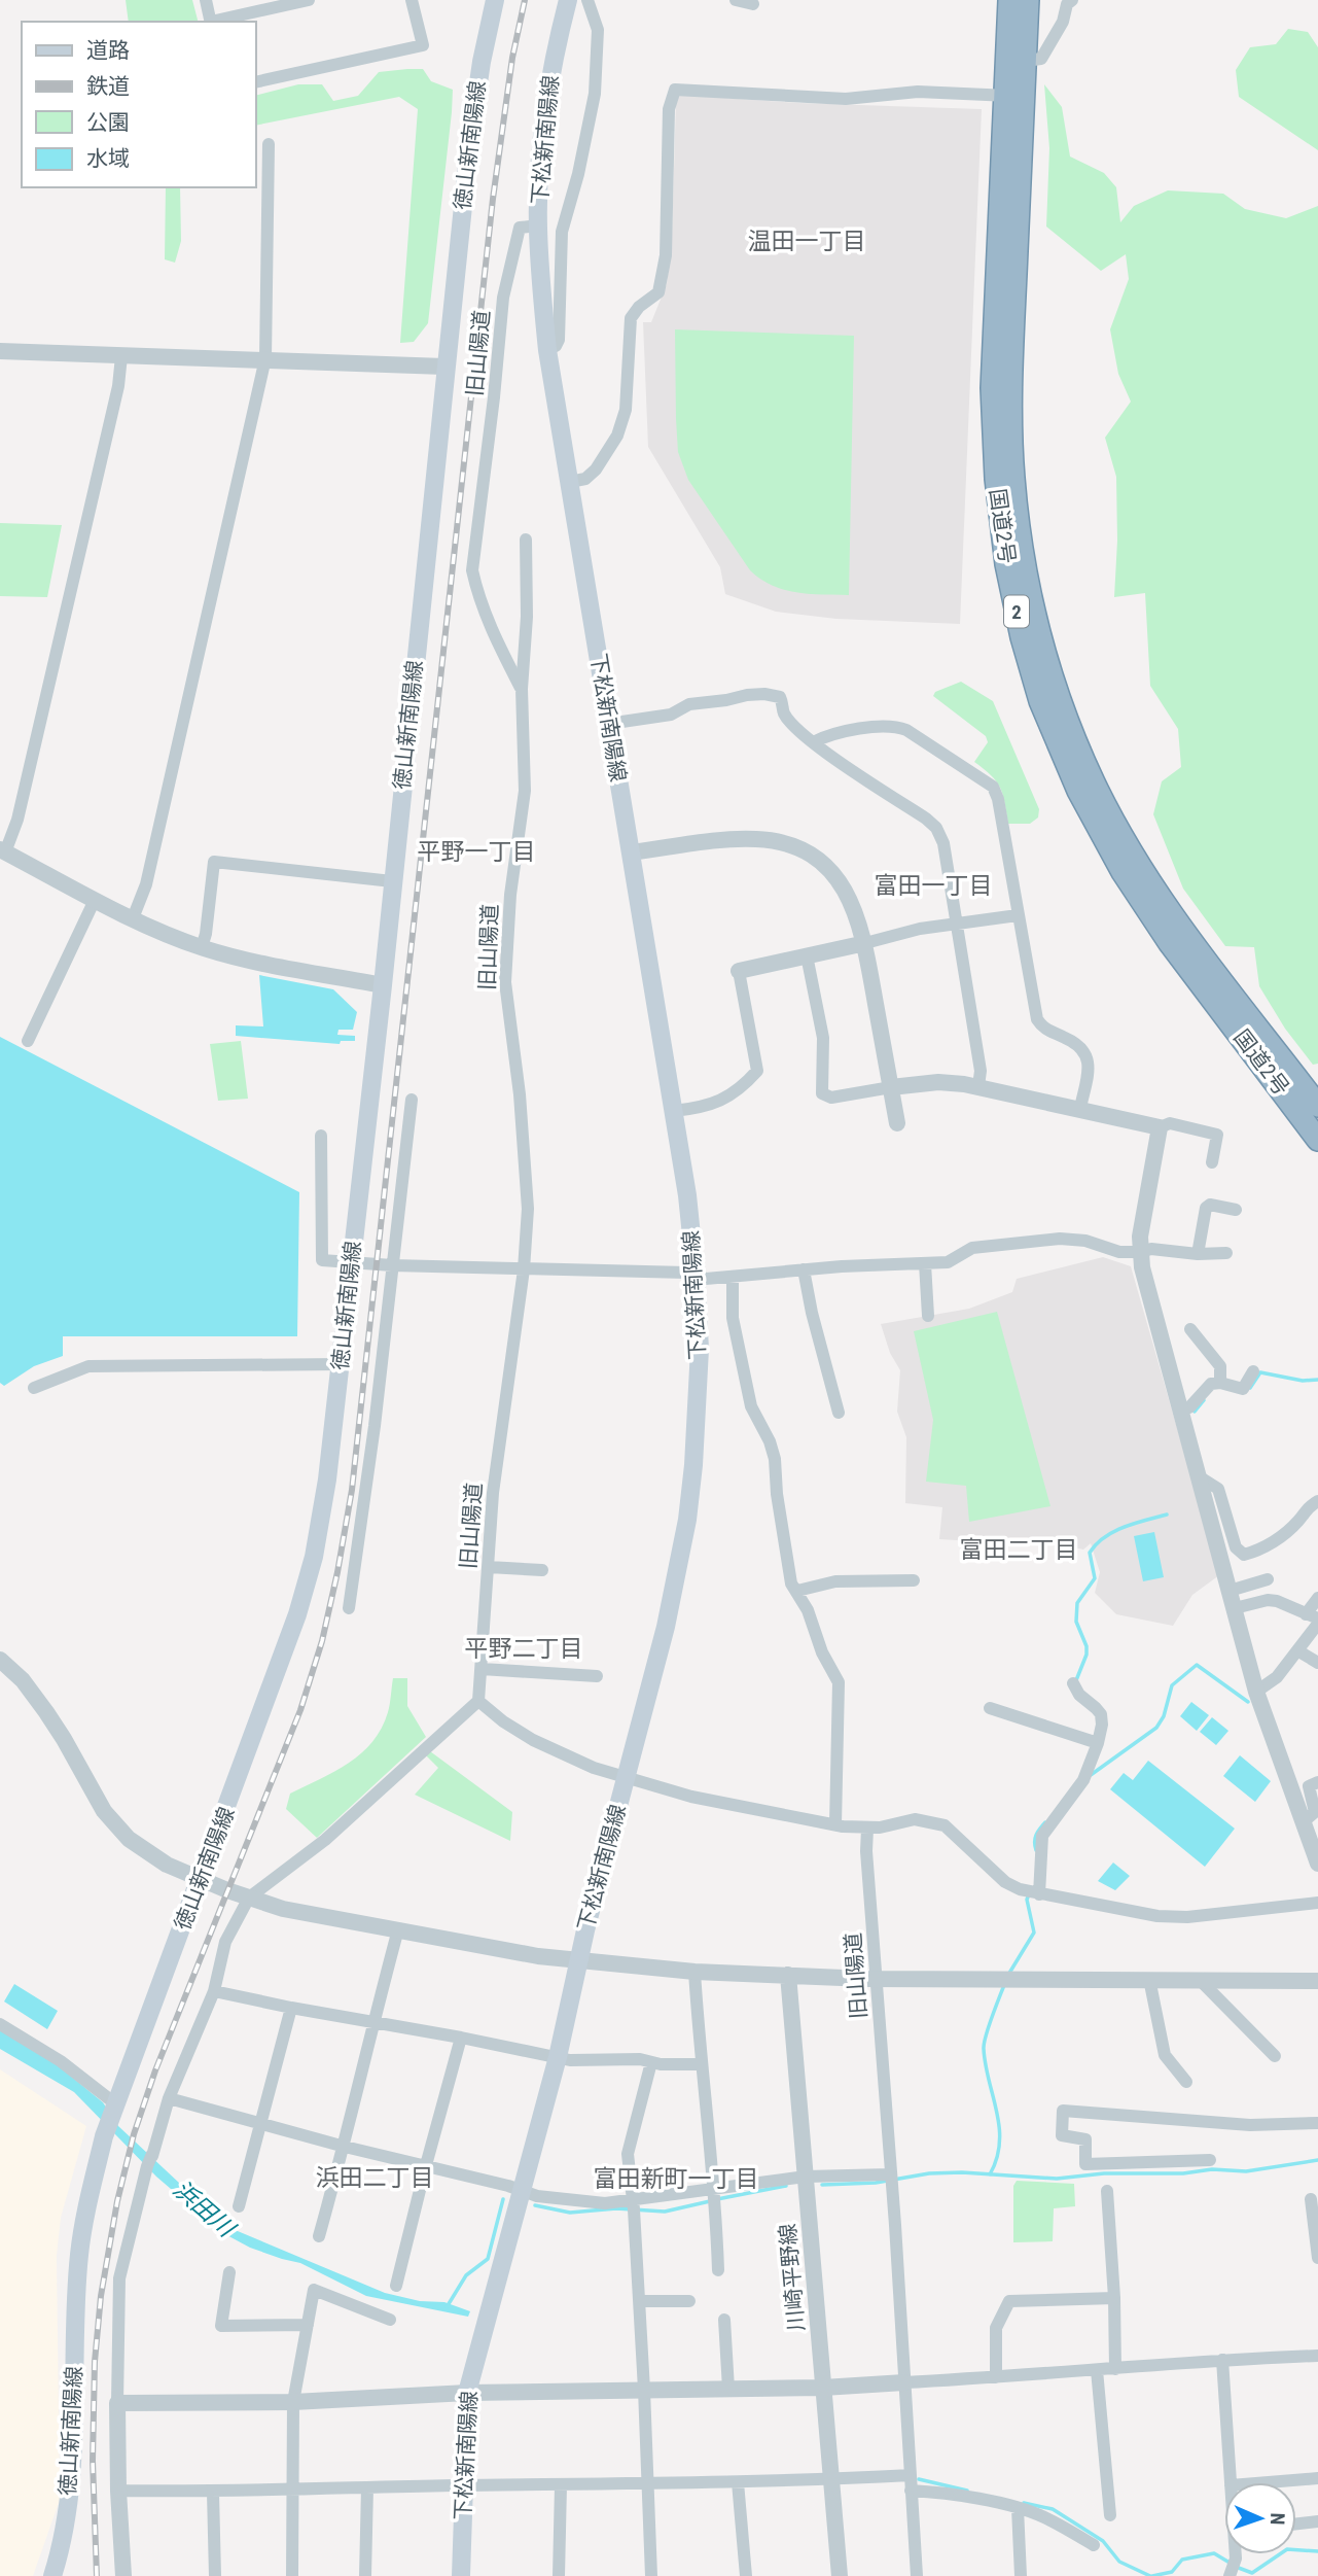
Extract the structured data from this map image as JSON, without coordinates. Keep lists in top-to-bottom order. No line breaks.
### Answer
{"streets":{"highway":["国道2号","2"],"main road":["下松新南陽線","徳山新南陽線"],"street":["旧山陽道","川崎平野線"]},"crossings":[["下松新南陽線","旧山陽道"]],"districts":["温田一丁目","平野一丁目","富田一丁目","富田二丁目","平野二丁目","浜田二丁目","富田新町一丁目"],"water":["浜田川"],"legend":["道路","鉄道","公園","水域"],"north":"right"}
